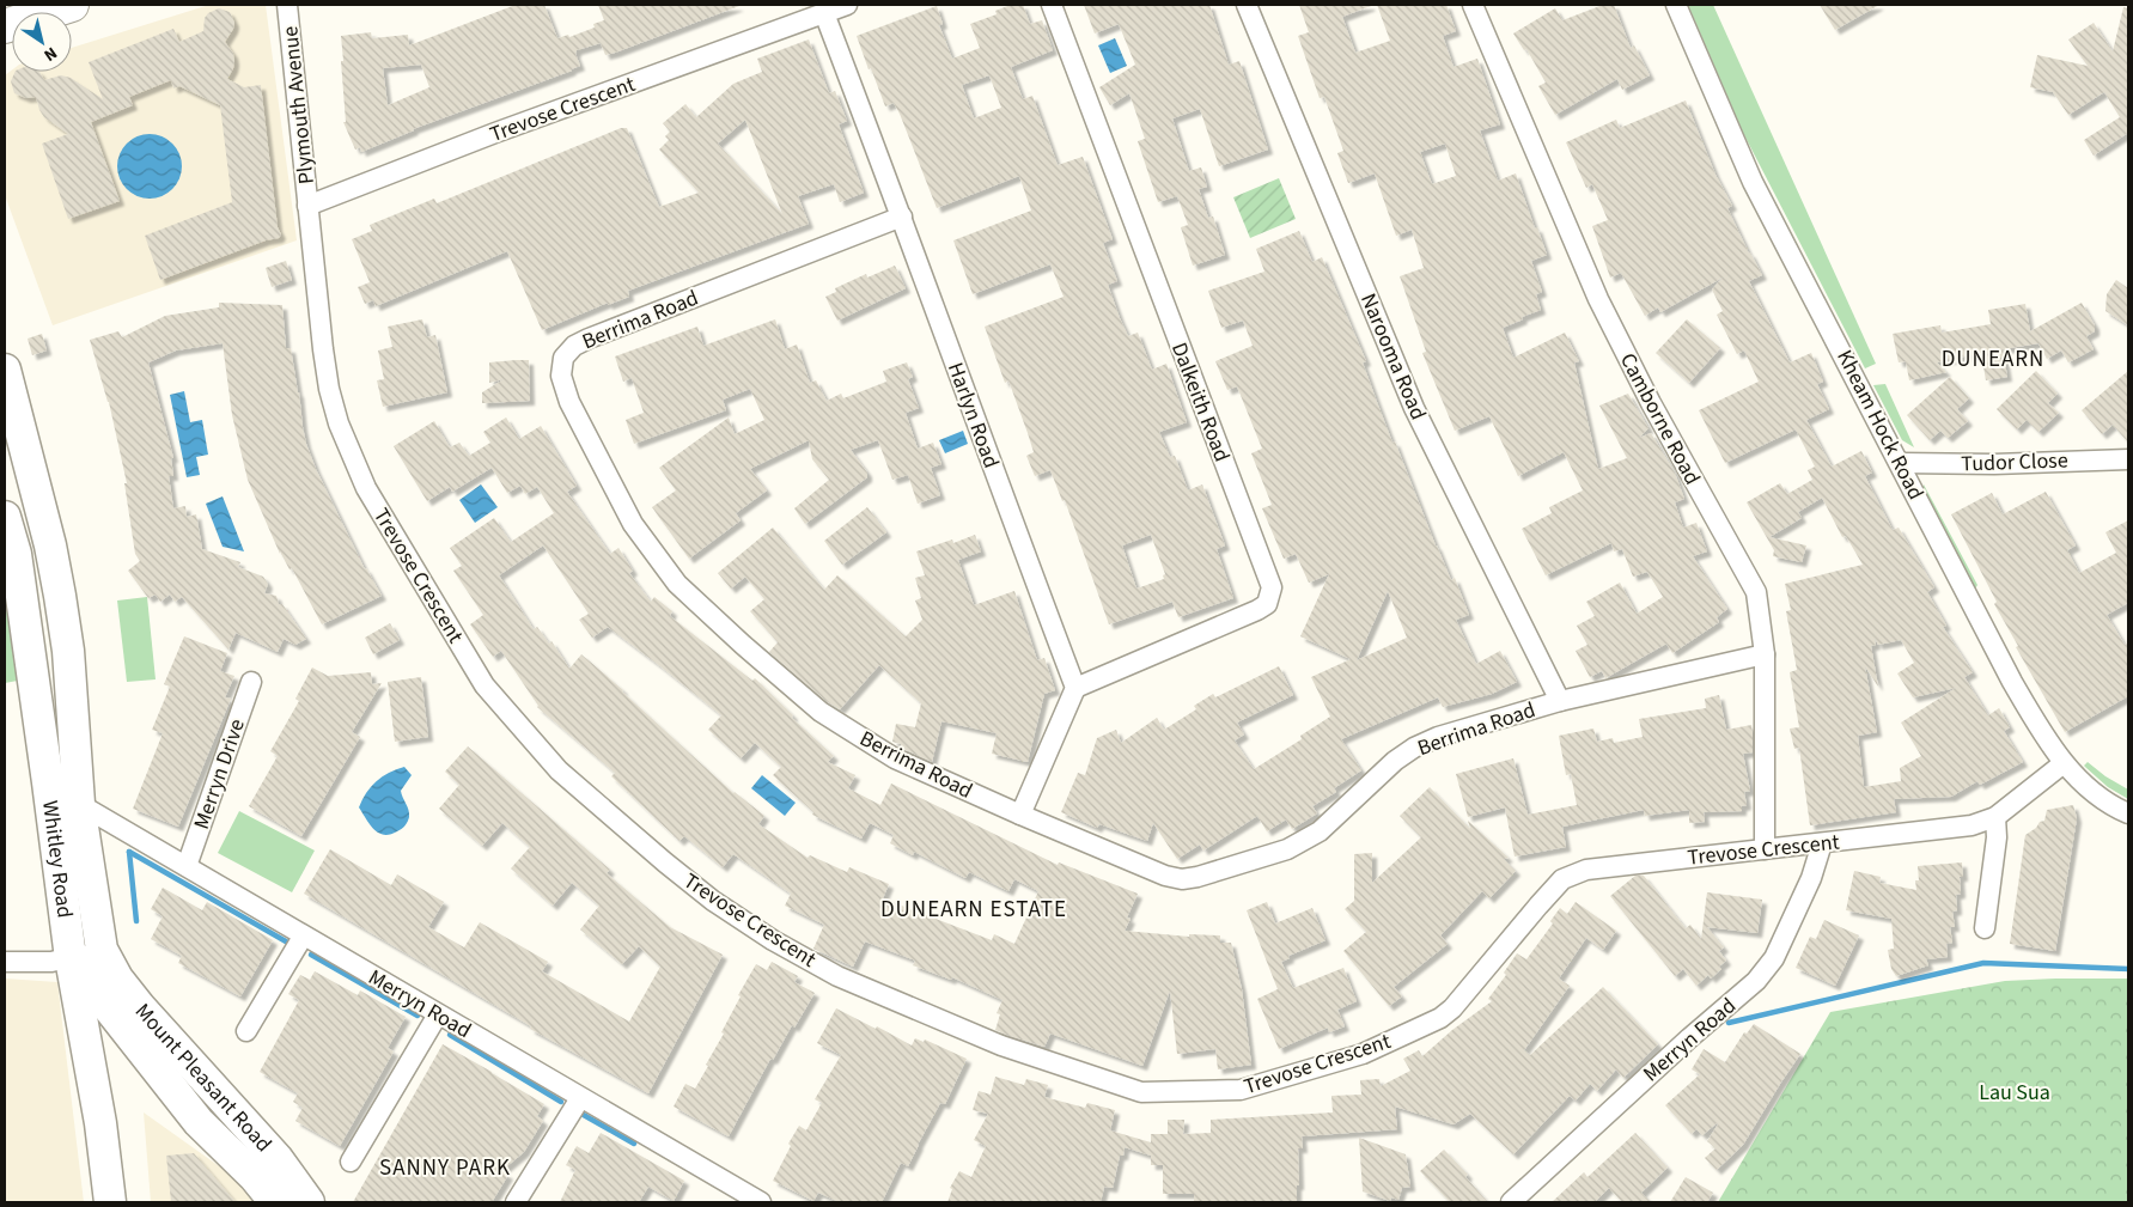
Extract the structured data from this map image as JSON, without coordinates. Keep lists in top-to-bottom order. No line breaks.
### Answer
{"streets":{"main road":["Whitley Road","Mount Pleasant Road"],"street":["Plymouth Avenue","Trevose Crescent","Berrima Road","Narooma Road","Dalkeith Road","Harlyn Road","Camborne Road","Kheam Hock Road","Tudor Close","Merryn Drive","Merryn Road"]},"crossings":[["Plymouth Avenue","Trevose Crescent"],["Trevose Crescent","Harlyn Road"],["Trevose Crescent","Camborne Road"],["Trevose Crescent","Kheam Hock Road"],["Trevose Crescent","Merryn Road"],["Berrima Road","Narooma Road"],["Berrima Road","Harlyn Road"],["Berrima Road","Camborne Road"],["Dalkeith Road","Harlyn Road"],["Kheam Hock Road","Tudor Close"],["Merryn Drive","Merryn Road"],["Whitley Road","Merryn Road"],["Whitley Road","Mount Pleasant Road"]],"districts":["DUNEARN","DUNEARN ESTATE","SANNY PARK"],"parks":["Lau Sua"],"north":"bottom right"}
